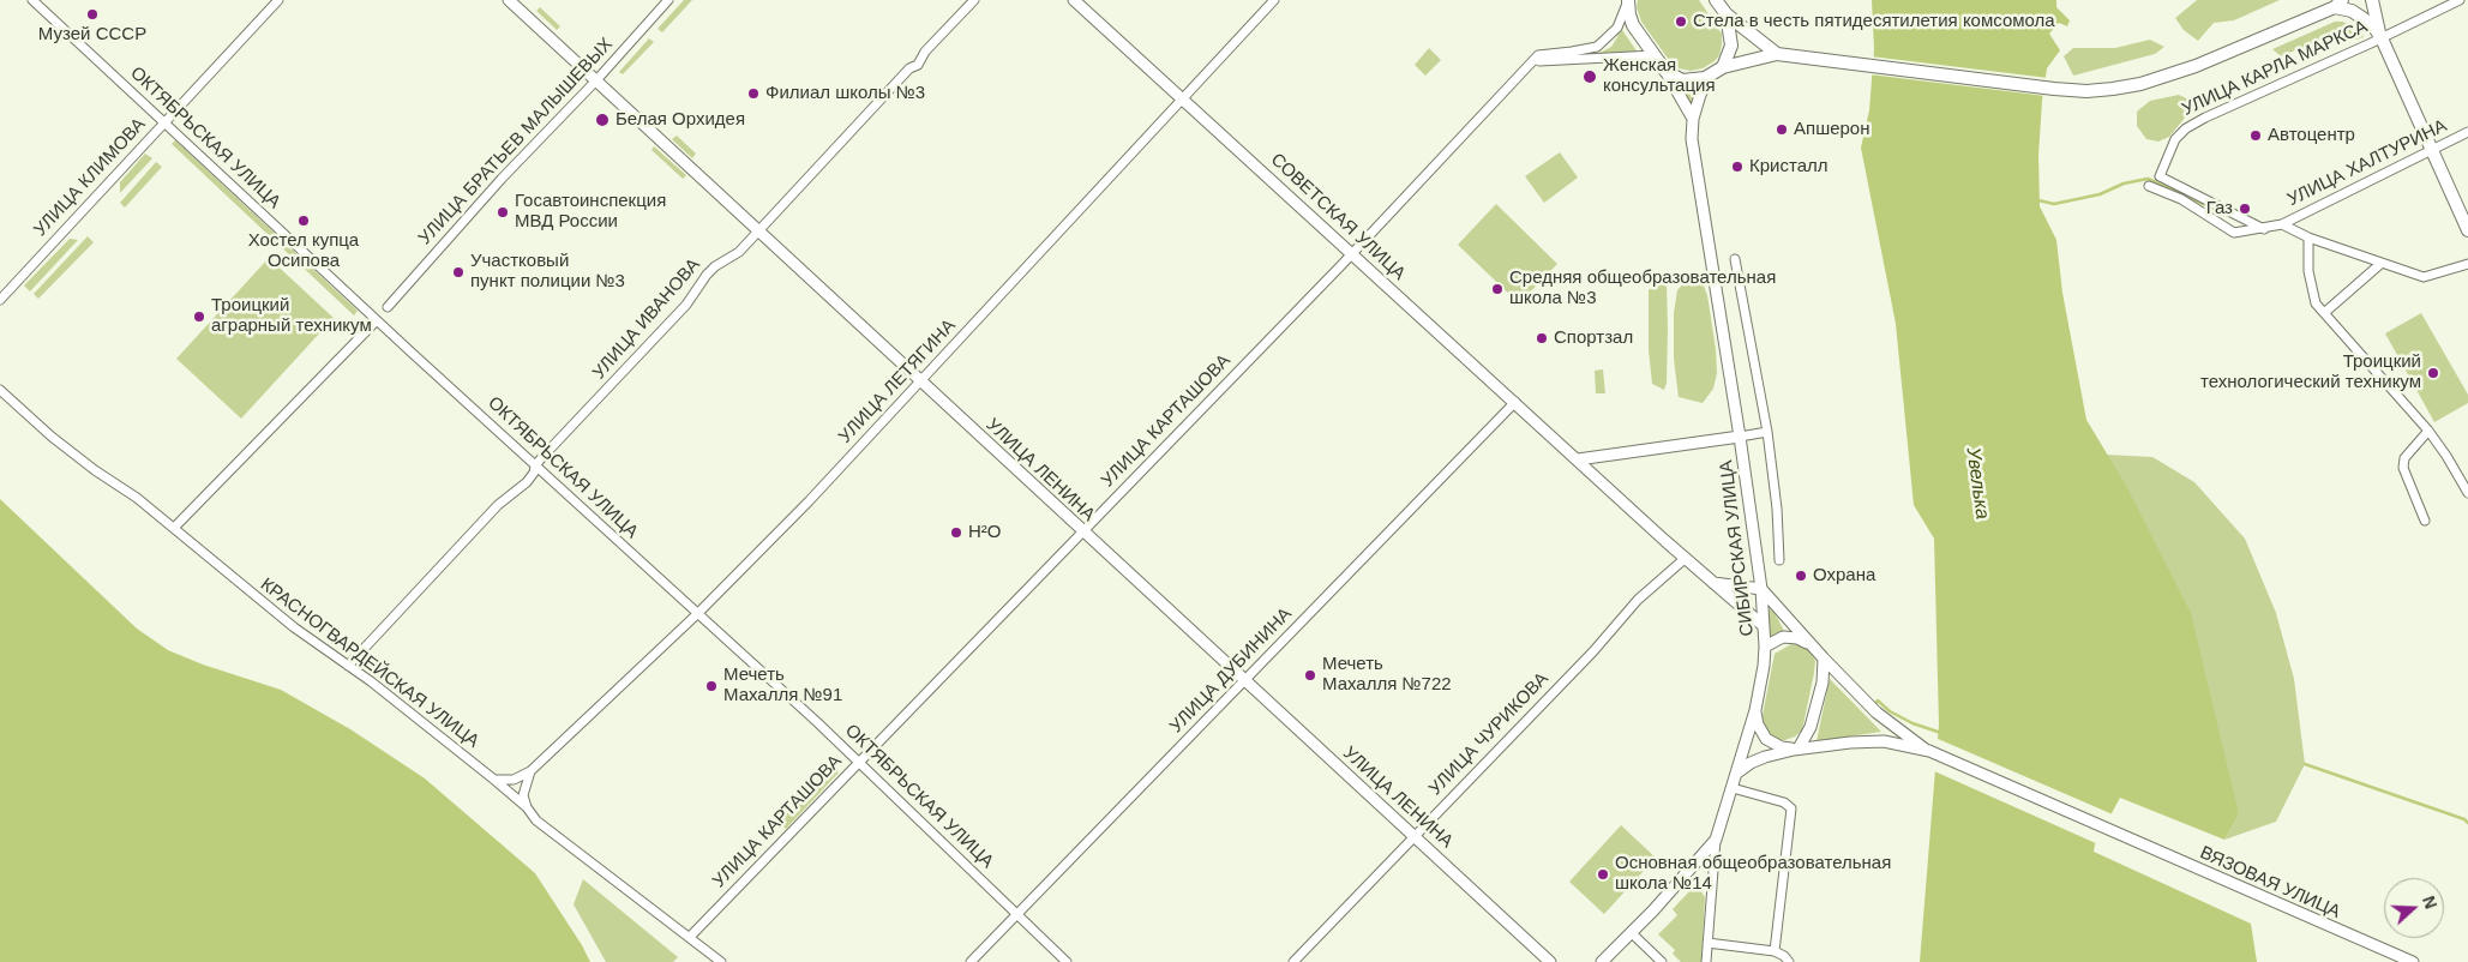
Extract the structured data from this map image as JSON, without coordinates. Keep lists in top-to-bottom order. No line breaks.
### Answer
{"streets":{"main road":["УЛИЦА КАРЛА МАРКСА"],"street":["ОКТЯБРЬСКАЯ УЛИЦА","УЛИЦА БРАТЬЕВ МАЛЫШЕВЫХ","УЛИЦА ХАЛТУРИНА","УЛИЦА КЛИМОВА","СОВЕТСКАЯ УЛИЦА","УЛИЦА ИВАНОВА","УЛИЦА ЛЕТЯГИНА","УЛИЦА КАРТАШОВА","УЛИЦА ЛЕНИНА","СИБИРСКАЯ УЛИЦА","КРАСНОГВАРДЕЙСКАЯ УЛИЦА","УЛИЦА ДУБИНИНА","УЛИЦА ЧУРИКОВА","ВЯЗОВАЯ УЛИЦА"]},"crossings":[["УЛИЦА КАРЛА МАРКСА","УЛИЦА ХАЛТУРИНА"],["ОКТЯБРЬСКАЯ УЛИЦА","УЛИЦА КЛИМОВА"],["ОКТЯБРЬСКАЯ УЛИЦА","УЛИЦА ИВАНОВА"],["ОКТЯБРЬСКАЯ УЛИЦА","УЛИЦА ЛЕТЯГИНА"],["ОКТЯБРЬСКАЯ УЛИЦА","УЛИЦА КАРТАШОВА"],["ОКТЯБРЬСКАЯ УЛИЦА","УЛИЦА ДУБИНИНА"],["УЛИЦА БРАТЬЕВ МАЛЫШЕВЫХ","УЛИЦА ЛЕНИНА"],["СОВЕТСКАЯ УЛИЦА","УЛИЦА ЛЕТЯГИНА"],["СОВЕТСКАЯ УЛИЦА","УЛИЦА КАРТАШОВА"],["СОВЕТСКАЯ УЛИЦА","СИБИРСКАЯ УЛИЦА"],["СОВЕТСКАЯ УЛИЦА","УЛИЦА ДУБИНИНА"],["СОВЕТСКАЯ УЛИЦА","УЛИЦА ЧУРИКОВА"],["УЛИЦА ИВАНОВА","УЛИЦА ЛЕНИНА"],["УЛИЦА ИВАНОВА","КРАСНОГВАРДЕЙСКАЯ УЛИЦА"],["УЛИЦА ЛЕТЯГИНА","УЛИЦА ЛЕНИНА"],["УЛИЦА ЛЕТЯГИНА","КРАСНОГВАРДЕЙСКАЯ УЛИЦА"],["УЛИЦА КАРТАШОВА","УЛИЦА ЛЕНИНА"],["УЛИЦА КАРТАШОВА","КРАСНОГВАРДЕЙСКАЯ УЛИЦА"],["УЛИЦА ЛЕНИНА","УЛИЦА ДУБИНИНА"],["УЛИЦА ЛЕНИНА","УЛИЦА ЧУРИКОВА"]],"water":["Увелька"],"places":["Музей СССР","Стела в честь пятидесятилетия комсомола","Женская консультация","Филиал школы №3","Белая Орхидея","Апшерон","Автоцентр","Кристалл","Газ","Госавтоинспекция МВД России","Хостел купца Осипова","Участковый пункт полиции №3","Средняя общеобразовательная школа №3","Троицкий аграрный техникум","Спортзал","Троицкий технологический техникум","H²O","Охрана","Мечеть Махалля №722","Мечеть Махалля №91","Основная общеобразовательная школа №14"],"north":"right"}
